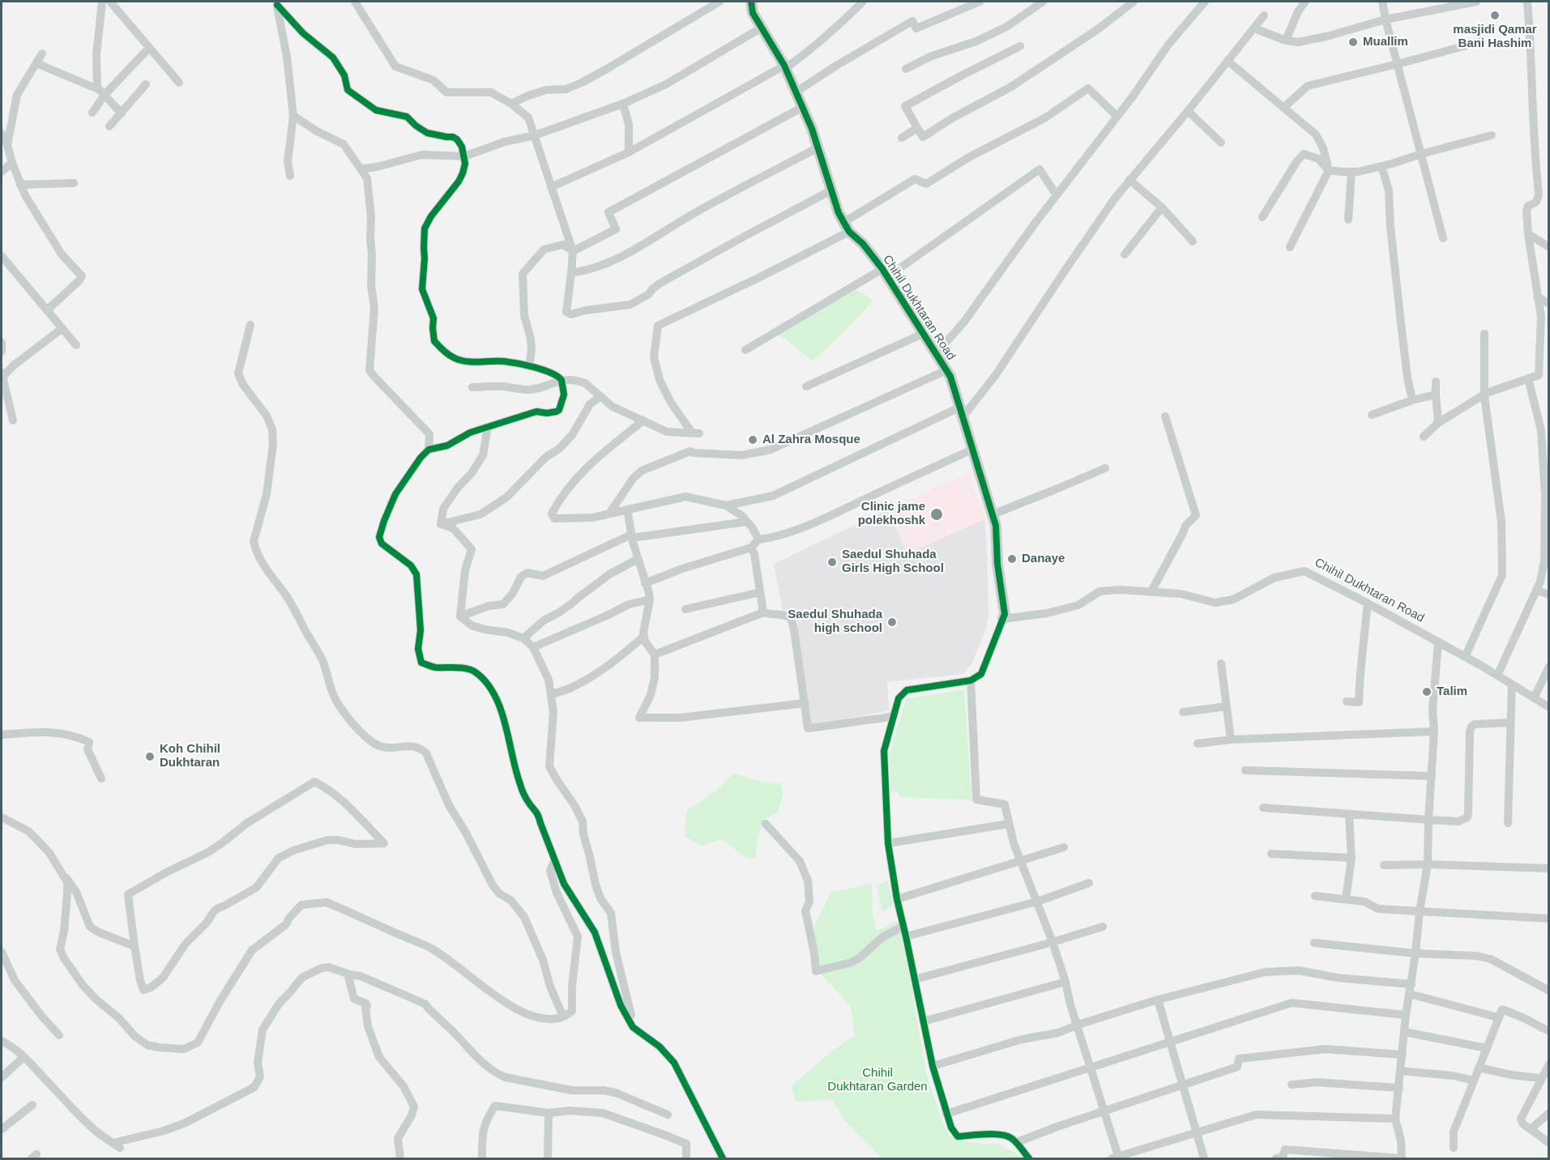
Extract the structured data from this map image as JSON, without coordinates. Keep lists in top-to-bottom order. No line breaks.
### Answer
{"streets":{"street":["Chihil Dukhtaran Road"]},"parks":["Chihil Dukhtaran Garden"],"places":["masjidi Qamar Bani Hashim","Muallim","Al Zahra Mosque","Clinic jame polekhoshk","Danaye","Saedul Shuhada Girls High School","Saedul Shuhada high school","Talim","Koh Chihil Dukhtaran"]}
